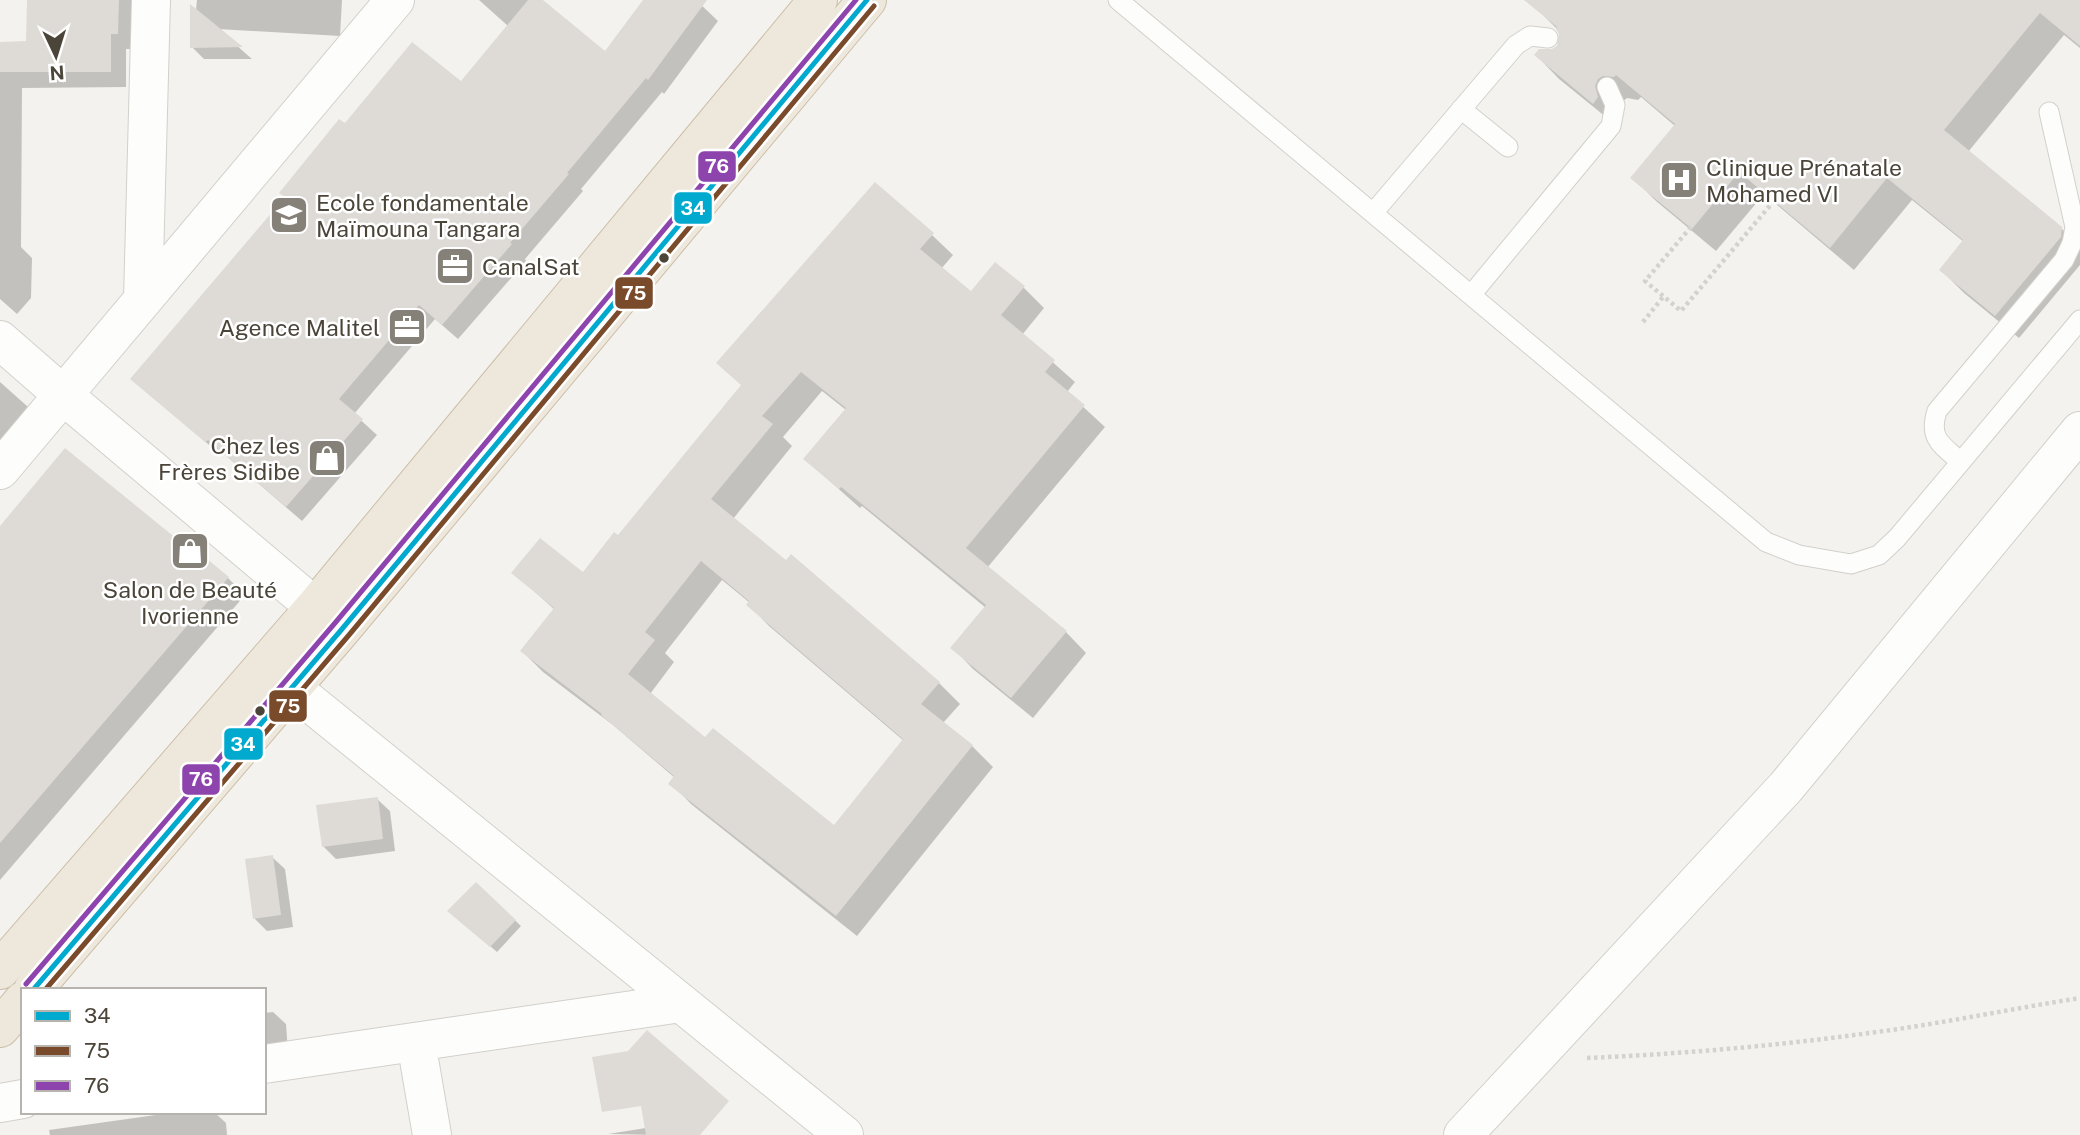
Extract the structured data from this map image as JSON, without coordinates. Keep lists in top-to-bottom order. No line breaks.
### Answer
{"places":{"hospital":["Clinique Prénatale Mohamed VI"],"school or university":["Ecole fondamentale Maïmouna Tangara"],"office":["CanalSat","Agence Malitel"],"shop":["Chez les Frères Sidibe","Salon de Beauté Ivorienne"]},"lines":["transit line 34","transit line 76","transit line 75"],"legend":["34","75","76"],"north":"bottom"}
